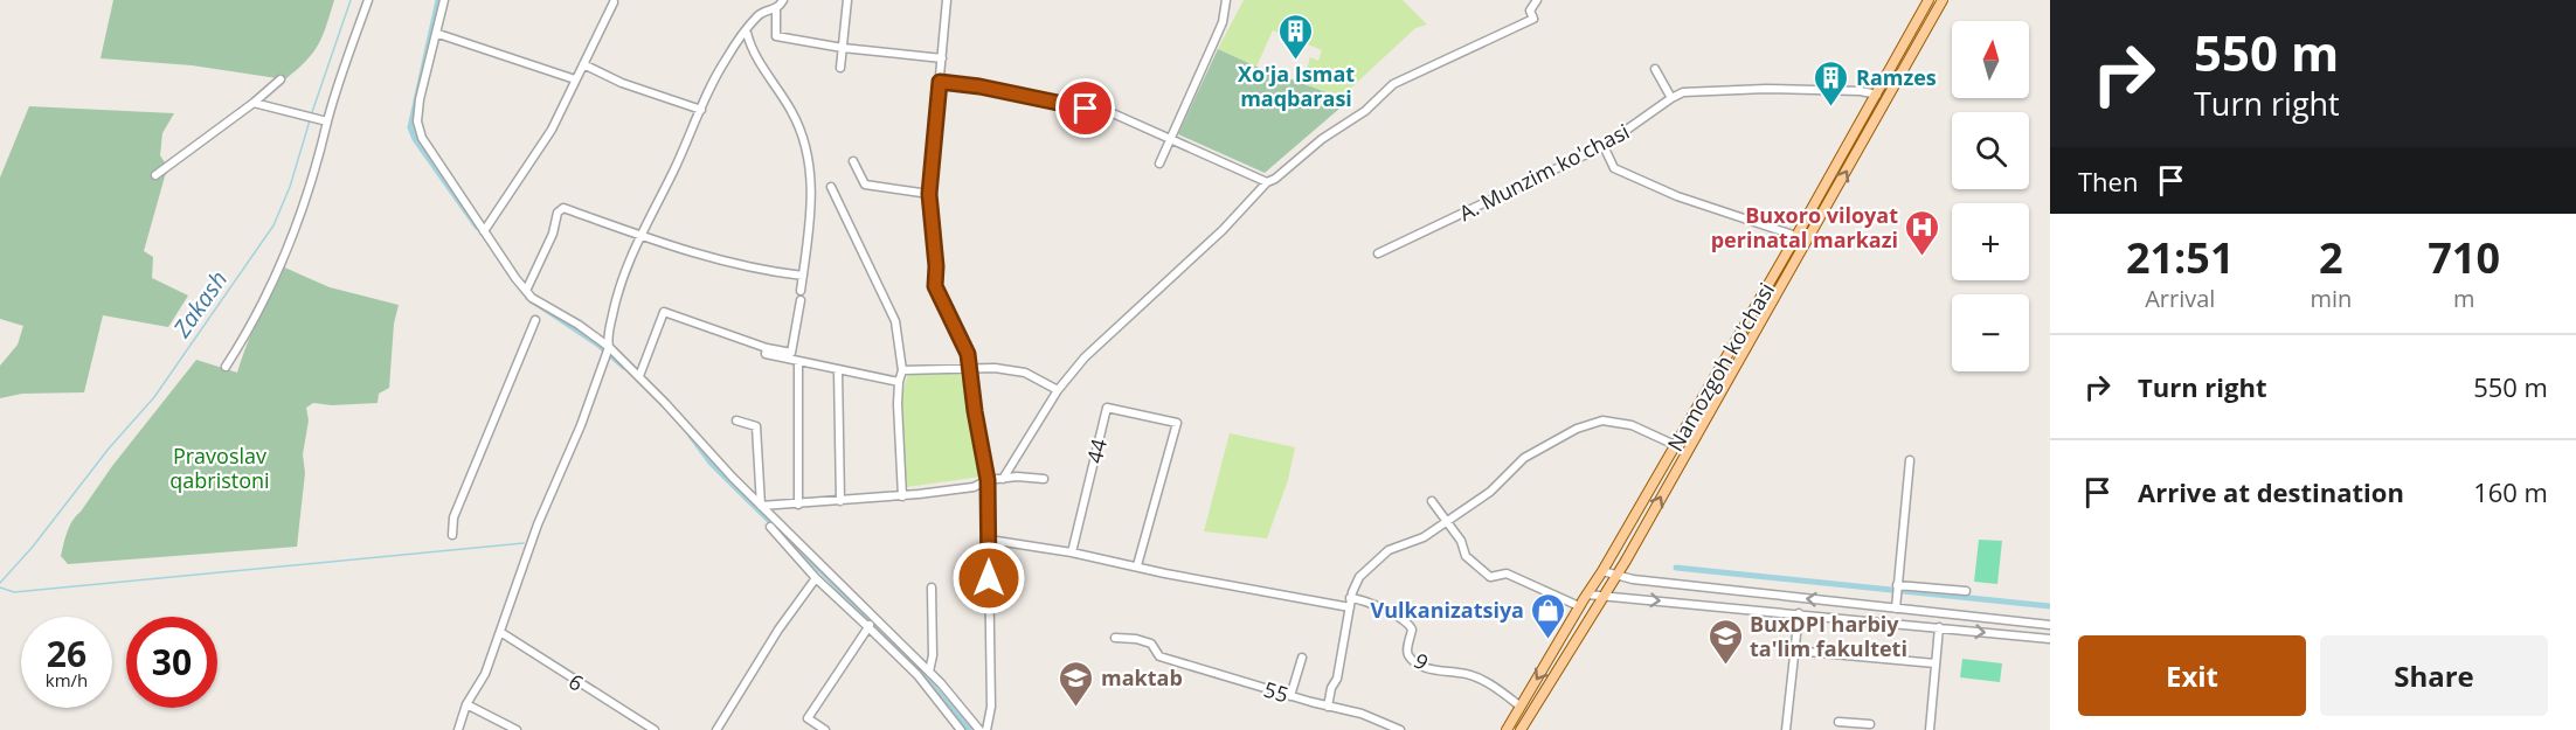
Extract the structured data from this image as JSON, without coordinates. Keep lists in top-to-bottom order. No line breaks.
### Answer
{"streets":{"main road":["Namozgoh ko'chasi"],"street":["A. Munzim ko'chasi","44","9","6","55"]},"crossings":[["A. Munzim ko'chasi","Namozgoh ko'chasi"],["Namozgoh ko'chasi","9"],["44","9"]],"water":["Zakash"],"parks":["Pravoslav qabristoni"],"places":{"building":["Xo'ja Ismat maqbarasi","Ramzes"],"hospital":["Buxoro viloyat perinatal markazi"],"shop":["Vulkanizatsiya"],"school or university":["BuxDPI harbiy ta'lim fakulteti","maktab"]},"north":"top","page":{"turn":["550 m","Turn right"],"map_buttons":["+","−"],"then":"Then","eta":["21:51","Arrival","2","min","710","m"],"list":[{"name":"Turn right","value":"550 m"},{"name":"Arrive at destination","value":"160 m"}],"speed":"26 km/h","limit":"30","buttons":["Exit","Share"]}}
